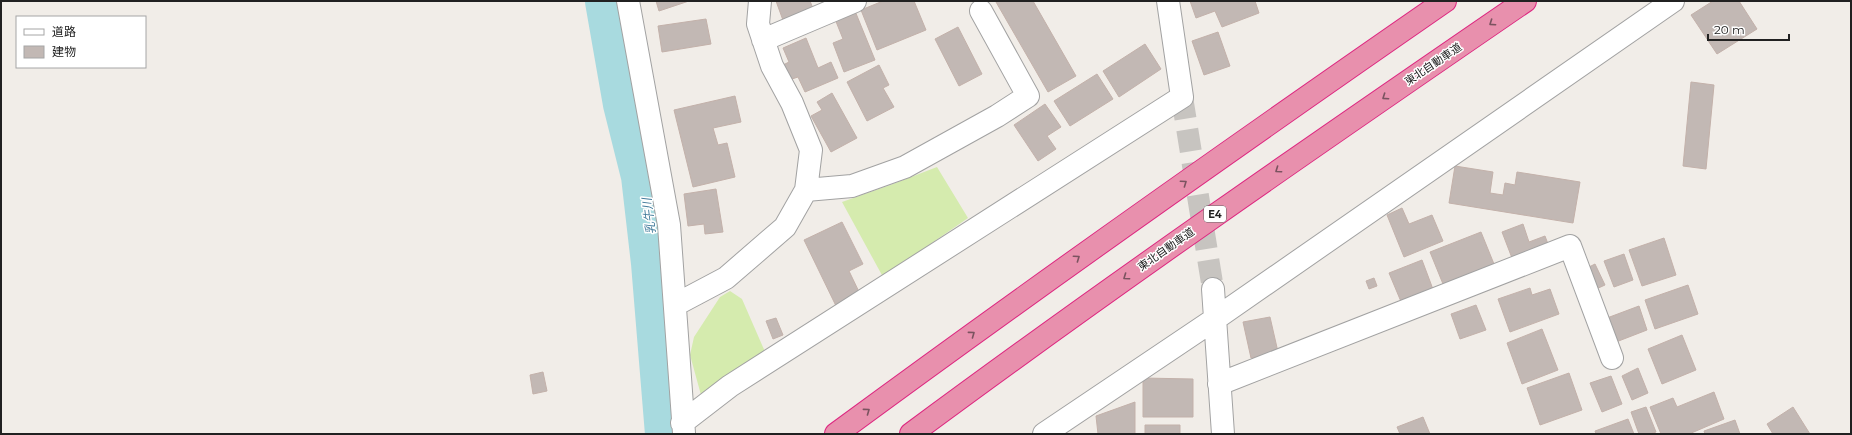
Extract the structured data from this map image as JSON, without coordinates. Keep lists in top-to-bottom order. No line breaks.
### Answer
{"streets":{"highway":["東北自動車道","E4"]},"water":["乳牛川"],"legend":["道路","建物"],"scale_bar":"20 m"}
